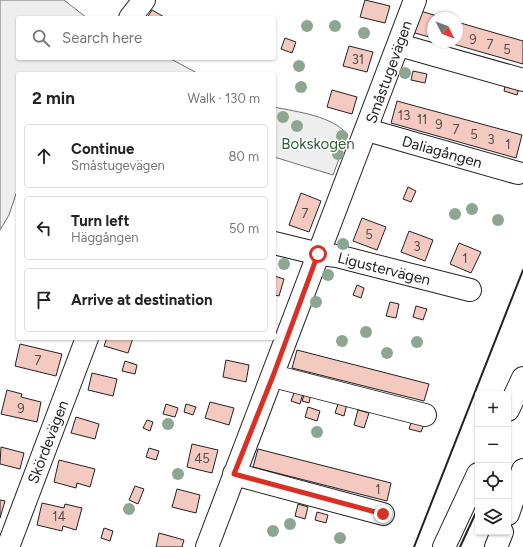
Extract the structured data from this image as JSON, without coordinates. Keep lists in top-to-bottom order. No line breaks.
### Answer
{"streets":{"main road":["Småstugevägen","Daliagången","Ligustervägen","Skördevägen"]},"crossings":[["Småstugevägen","Daliagången"],["Småstugevägen","Ligustervägen"]],"parks":["Bokskogen"],"house_numbers":["9","7","5","31","13","11","9","7","5","3","1","7","5","3","1","7","9","45","1","14"],"north":"bottom right","page":{"search":"Search here","heading":["2 min","Walk · 130 m"],"list":[["Continue","Småstugevägen","80 m"],["Turn left","Häggången","50 m"],"Arrive at destination"],"map_buttons":["+","−"]}}
